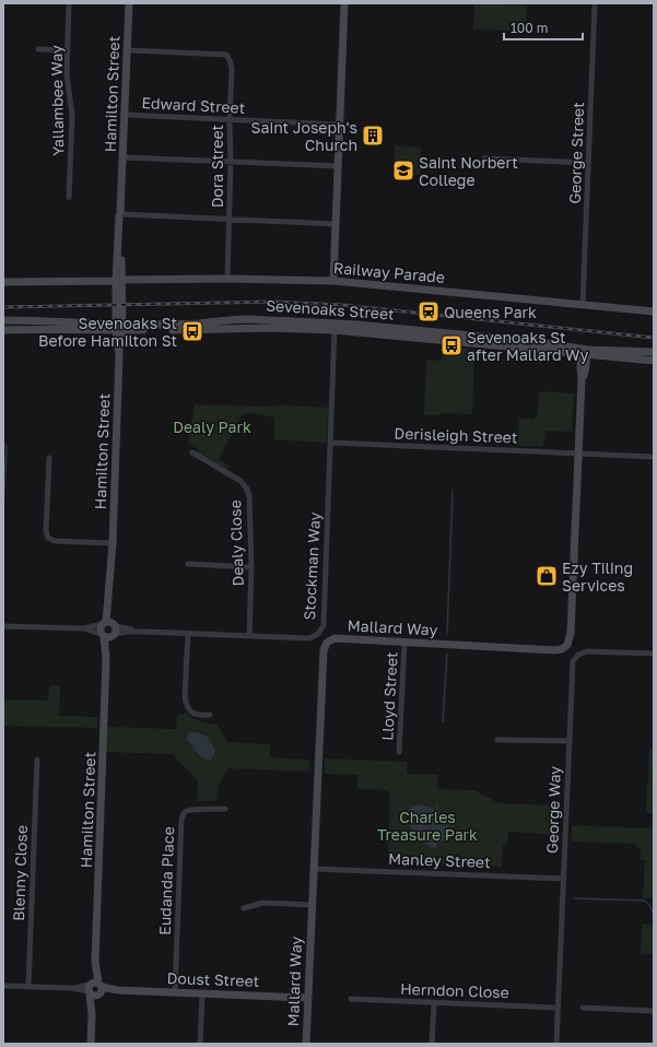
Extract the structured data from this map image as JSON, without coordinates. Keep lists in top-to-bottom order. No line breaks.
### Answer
{"streets":{"street":["Hamilton Street","Yallambee Way","Edward Street","George Street","Dora Street","Railway Parade","Sevenoaks Street","Derisleigh Street","Dealy Close","Stockman Way","Mallard Way","Lloyd Street","George Way","Manley Street","Blenny Close","Eudanda Place","Doust Street","Herndon Close"]},"crossings":[["Hamilton Street","Edward Street"],["Hamilton Street","Dora Street"],["Hamilton Street","Railway Parade"],["Hamilton Street","Sevenoaks Street"],["Hamilton Street","Stockman Way"],["Hamilton Street","Doust Street"],["Edward Street","Dora Street"],["George Street","Railway Parade"],["Dora Street","Railway Parade"],["Sevenoaks Street","Stockman Way"],["Sevenoaks Street","Mallard Way"],["Derisleigh Street","Stockman Way"],["Derisleigh Street","Mallard Way"],["Dealy Close","Stockman Way"],["Mallard Way","Lloyd Street"],["Mallard Way","Manley Street"],["Mallard Way","Doust Street"],["George Way","Manley Street"],["George Way","Herndon Close"],["Blenny Close","Doust Street"],["Eudanda Place","Doust Street"]],"parks":["Dealy Park","Charles Treasure Park"],"places":{"building":["Saint Joseph's Church"],"school or university":["Saint Norbert College"],"station":["Queens Park"],"bus stop":["Sevenoaks St Before Hamilton St","Sevenoaks St after Mallard Wy"],"shop":["Ezy Tiling Services"]},"scale_bar":"100 m"}
